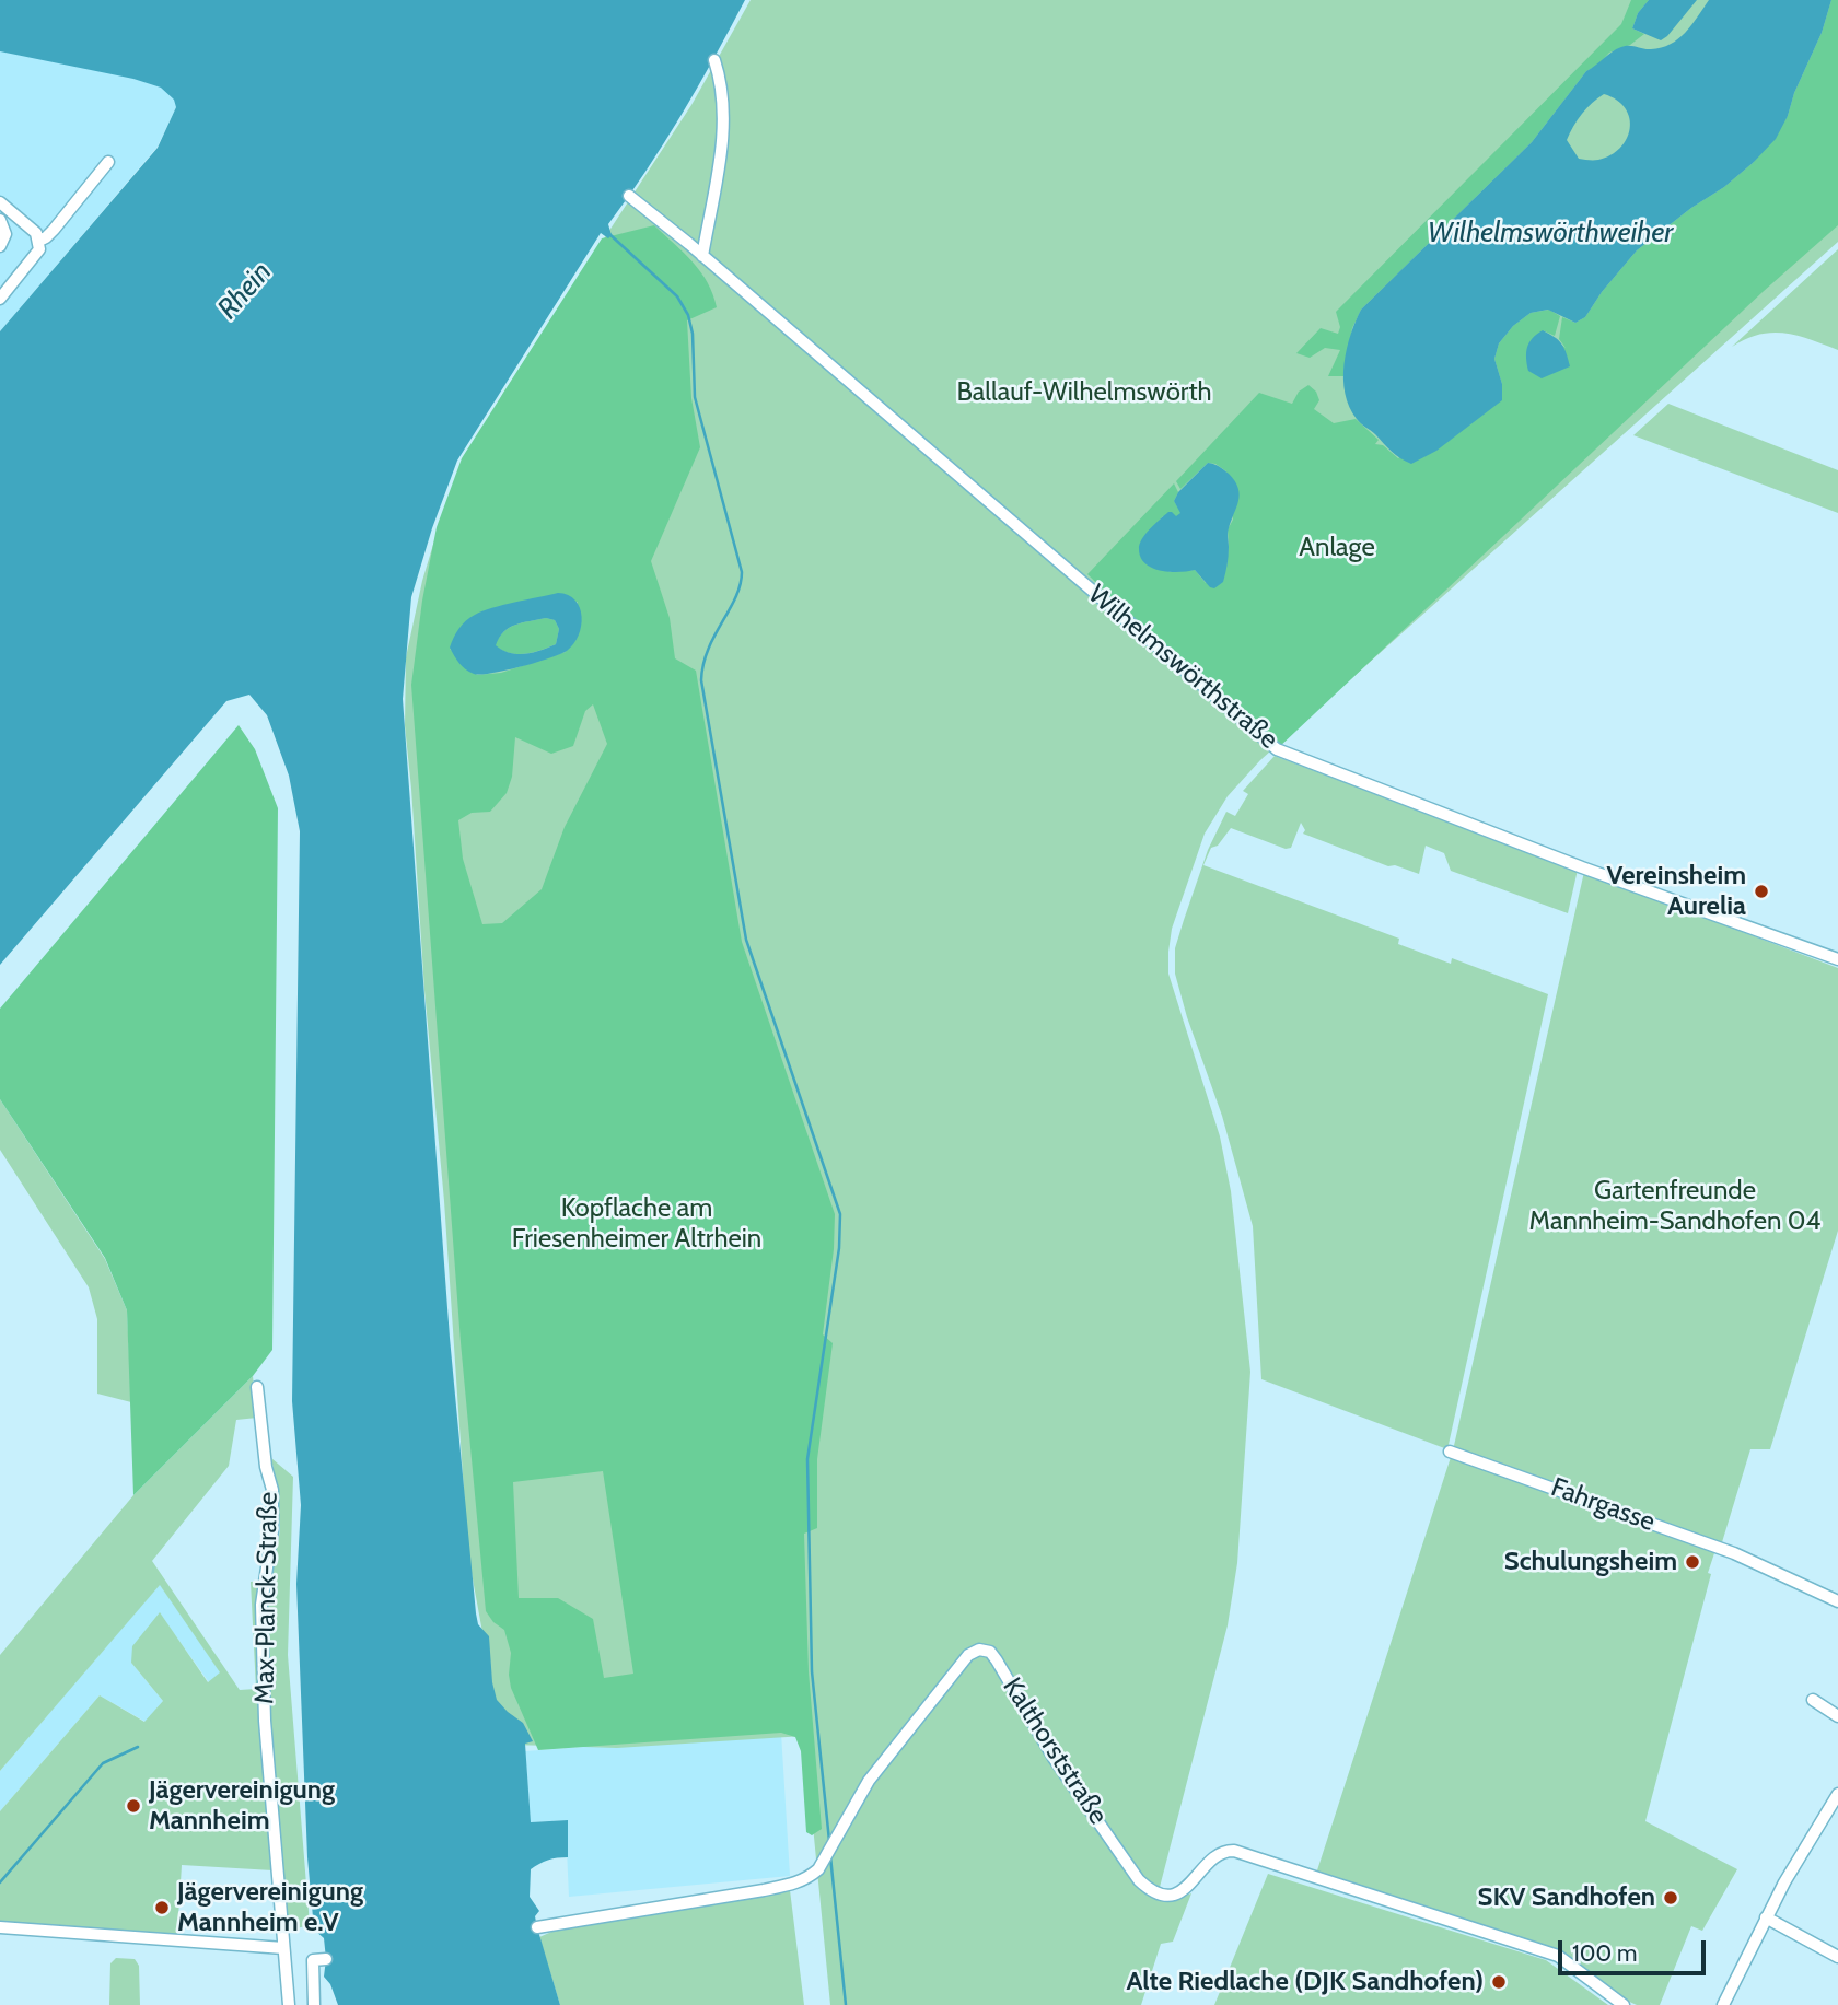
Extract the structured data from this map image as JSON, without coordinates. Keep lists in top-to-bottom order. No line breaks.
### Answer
{"streets":{"street":["Wilhelmswörthstraße","Fahrgasse","Max-Planck-Straße","Kalthorststraße"]},"water":["Wilhelmswörthweiher","Rhein"],"parks":["Ballauf-Wilhelmswörth","Anlage","Gartenfreunde Mannheim-Sandhofen 04","Kopflache am Friesenheimer Altrhein"],"places":["Vereinsheim Aurelia","Schulungsheim","Jägervereinigung Mannheim","SKV Sandhofen","Jägervereinigung Mannheim e.V","Alte Riedlache (DJK Sandhofen)"],"scale_bar":"100 m"}
